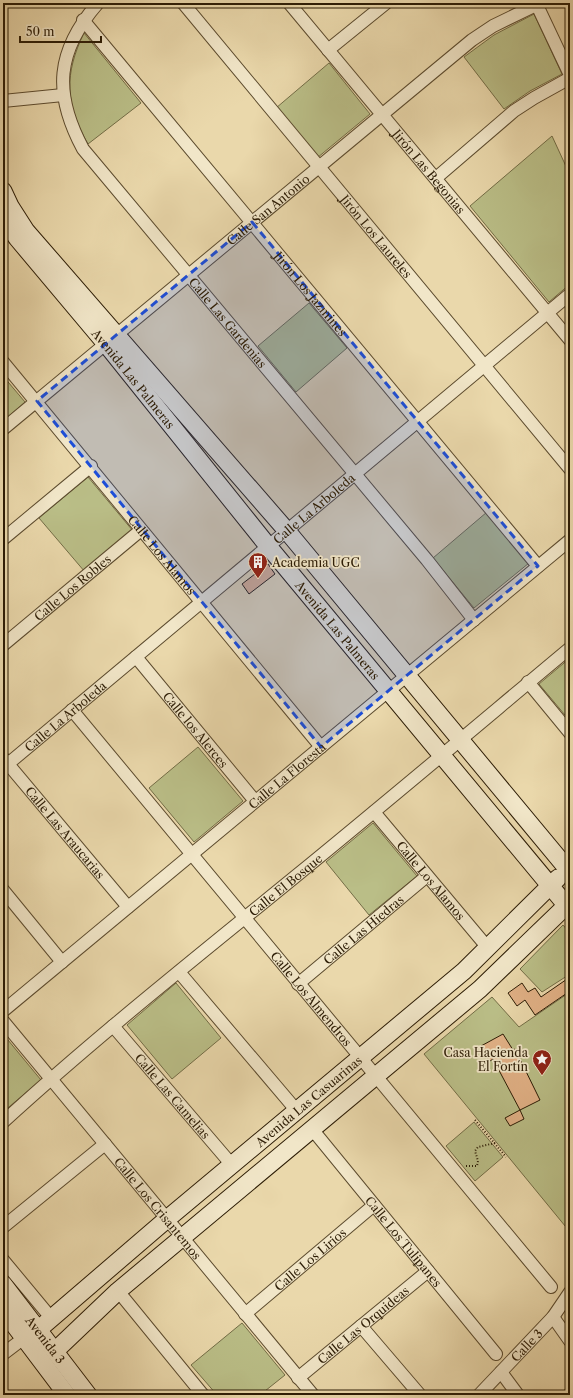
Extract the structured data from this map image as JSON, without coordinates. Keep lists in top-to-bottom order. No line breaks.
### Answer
{"streets":{"street":["Jirón Las Begonias","Calle San Antonio","Jirón Los Laureles","Jirón Los Jazmines","Calle Las Gardenias","Avenida Las Palmeras","Calle La Arboleda","Calle Los Alamos","Calle Los Robles","Calle los Alerces","Calle La Floresta","Calle Las Araucarias","Calle El Bosque","Calle Las Hiedras","Calle Los Almendros","Calle Las Camelias","Avenida Las Casuarinas","Calle Los Crisantemos","Calle Los Tulipanes","Calle Los Lirios","Calle Las Orquideas","Avenida 3","Calle 3"]},"crossings":[["Jirón Las Begonias","Calle San Antonio"],["Jirón Las Begonias","Calle La Arboleda"],["Calle San Antonio","Jirón Los Laureles"],["Calle San Antonio","Jirón Los Jazmines"],["Calle San Antonio","Calle Las Gardenias"],["Calle San Antonio","Avenida Las Palmeras"],["Calle San Antonio","Calle Los Alamos"],["Jirón Los Laureles","Calle La Arboleda"],["Jirón Los Jazmines","Calle Las Gardenias"],["Jirón Los Jazmines","Calle La Arboleda"],["Jirón Los Jazmines","Calle La Floresta"],["Calle Las Gardenias","Calle La Arboleda"],["Calle Las Gardenias","Calle La Floresta"],["Avenida Las Palmeras","Calle La Arboleda"],["Avenida Las Palmeras","Calle La Floresta"],["Avenida Las Palmeras","Calle El Bosque"],["Avenida Las Palmeras","Avenida Las Casuarinas"],["Calle La Arboleda","Calle Los Alamos"],["Calle La Arboleda","Calle los Alerces"],["Calle La Arboleda","Calle Las Araucarias"],["Calle La Arboleda","Calle Los Almendros"],["Calle Los Alamos","Calle Los Robles"],["Calle Los Alamos","Calle La Floresta"],["Calle Los Alamos","Calle El Bosque"],["Calle Los Alamos","Calle Las Hiedras"],["Calle Los Alamos","Avenida Las Casuarinas"],["Calle los Alerces","Calle La Floresta"],["Calle La Floresta","Calle Las Araucarias"],["Calle La Floresta","Calle Los Almendros"],["Calle El Bosque","Calle Los Almendros"],["Calle El Bosque","Calle Las Camelias"],["Calle El Bosque","Calle Los Crisantemos"],["Calle Las Hiedras","Calle Los Almendros"],["Calle Los Almendros","Avenida Las Casuarinas"],["Calle Las Camelias","Avenida Las Casuarinas"],["Avenida Las Casuarinas","Calle Los Crisantemos"],["Avenida Las Casuarinas","Calle Los Tulipanes"],["Avenida Las Casuarinas","Avenida 3"],["Calle Los Crisantemos","Calle Los Lirios"],["Calle Los Crisantemos","Calle Las Orquideas"],["Calle Los Tulipanes","Calle Los Lirios"],["Calle Los Tulipanes","Calle Las Orquideas"]],"places":{"building":["Academia UGC"],"place":["Casa Hacienda El Fortín"]},"scale_bar":"50 m"}
